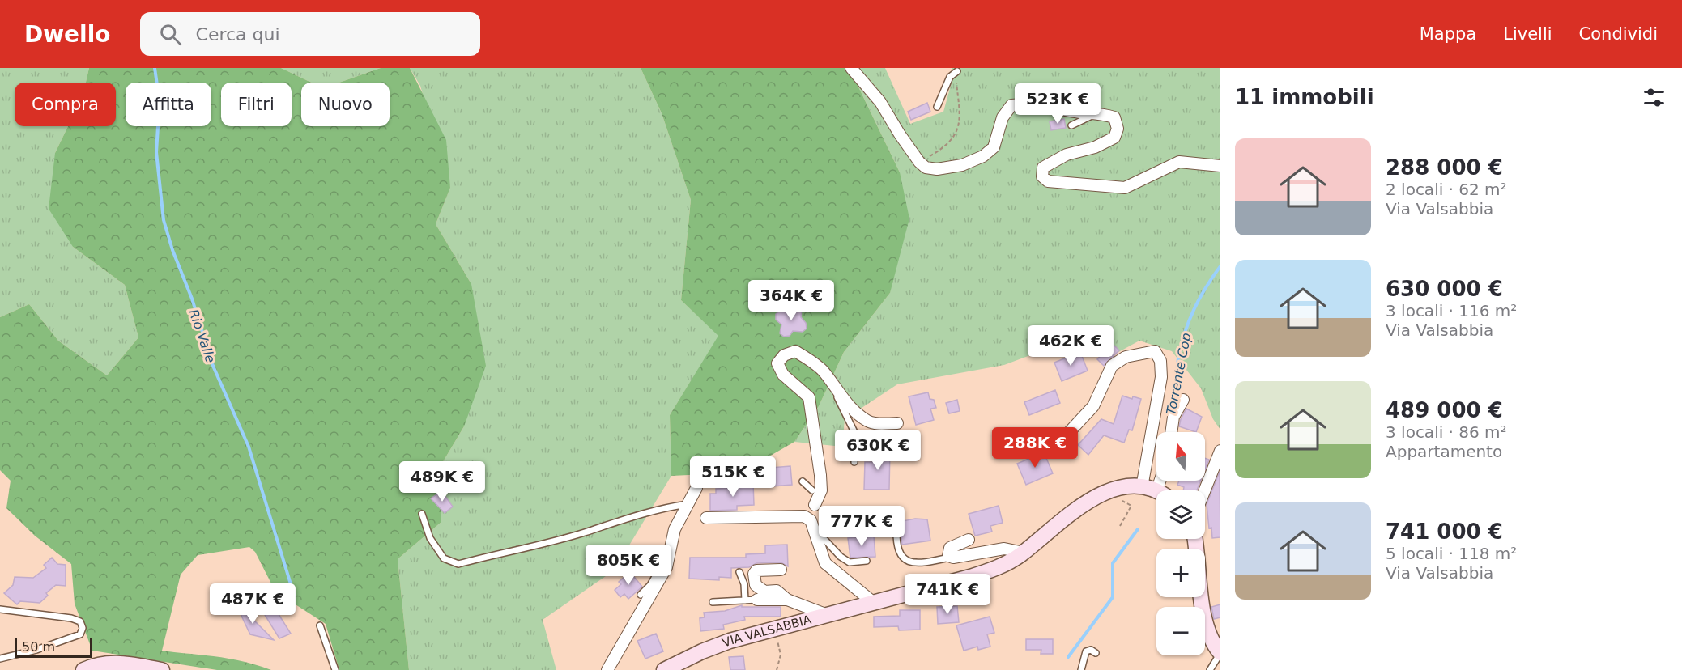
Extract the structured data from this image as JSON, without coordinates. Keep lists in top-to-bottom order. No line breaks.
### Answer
{"streets":{"main road":["VIA VALSABBIA"]},"water":["Rio Valle","Torrente Cop"],"scale_bar":"50 m","north":"top","page":{"header":"Dwello","search":"Cerca qui","nav":["Mappa","Livelli","Condividi"],"heading":"11 immobili","chip":["Compra","Affitta","Filtri","Nuovo"],"price":["523K €","364K €","462K €","288K €","630K €","515K €","489K €","777K €","805K €","741K €","487K €"],"list":[{"name":"288 000 €","note":"2 locali · 62 m² · Via Valsabbia"},{"name":"630 000 €","note":"3 locali · 116 m² · Via Valsabbia"},{"name":"489 000 €","note":"3 locali · 86 m² · Appartamento"},{"name":"741 000 €","note":"5 locali · 118 m² · Via Valsabbia"}],"map_buttons":["+","−"],"scale":"50 m"}}
